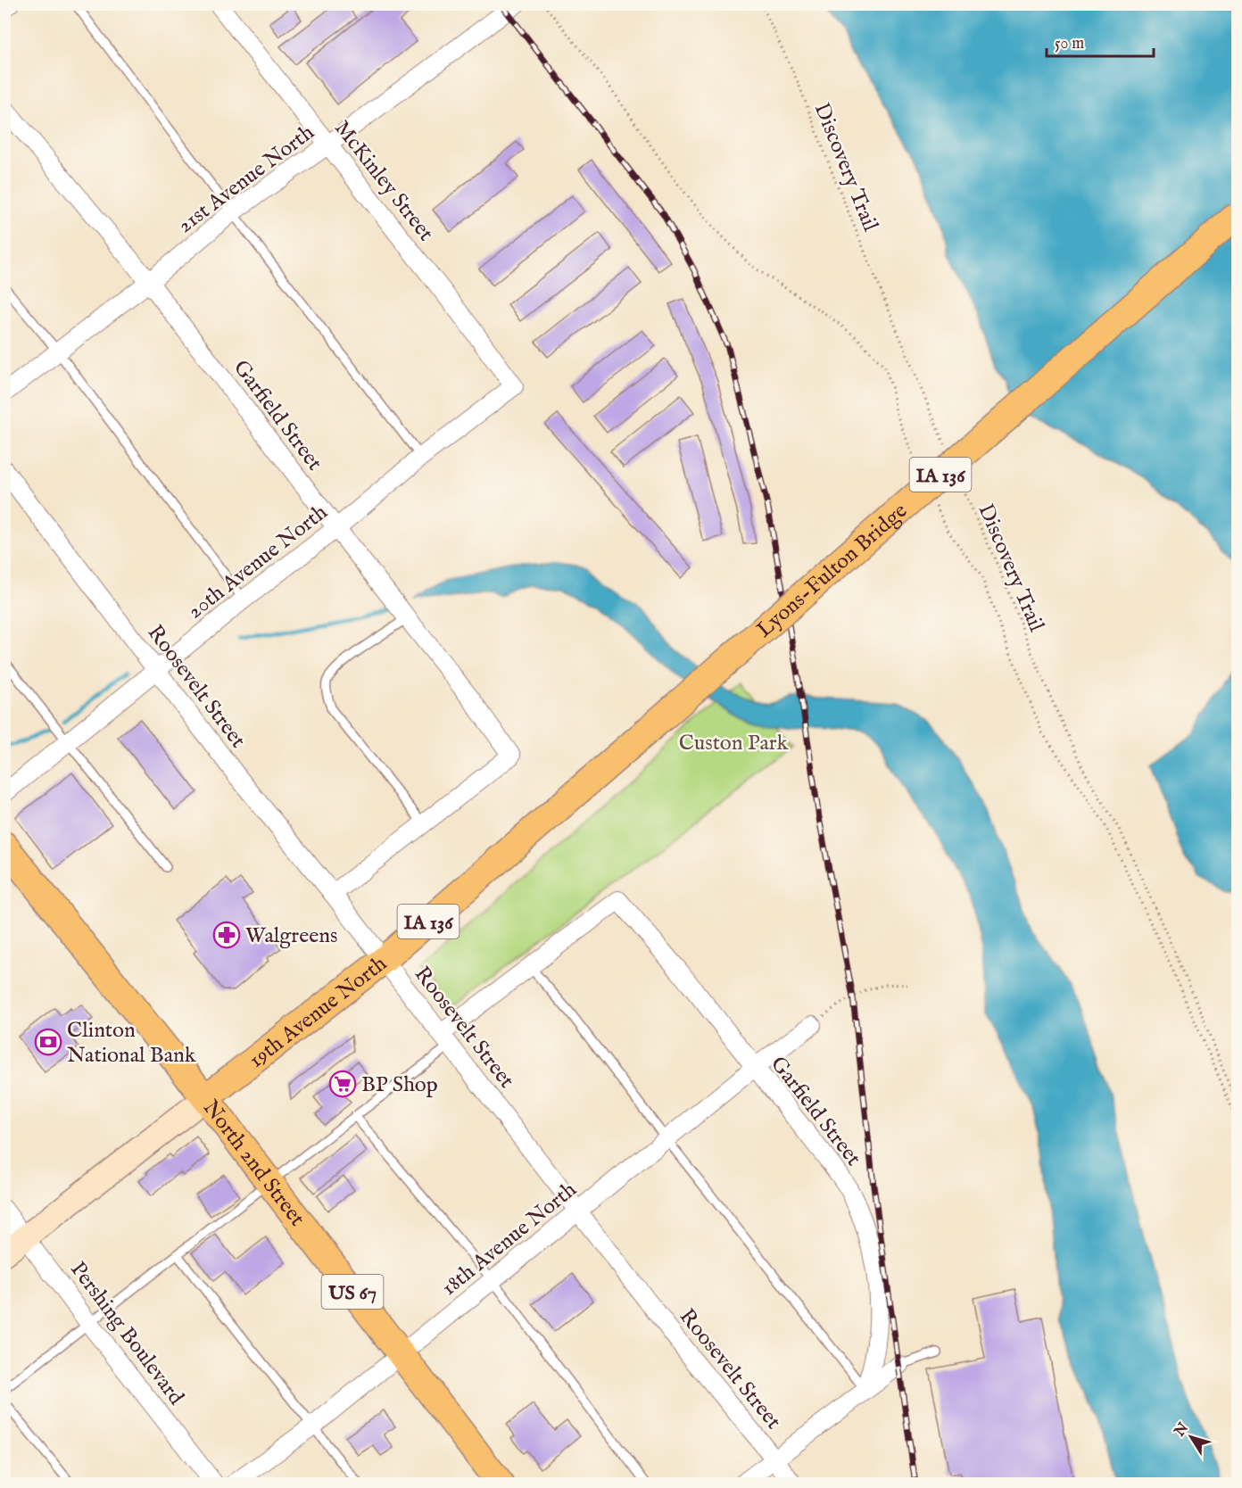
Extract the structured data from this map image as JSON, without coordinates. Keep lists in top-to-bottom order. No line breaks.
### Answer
{"streets":{"main road":["IA 136","Lyons-Fulton Bridge","19th Avenue North","North 2nd Street","US 67"],"street":["21st Avenue North","McKinley Street","Garfield Street","20th Avenue North","Roosevelt Street","18th Avenue North","Pershing Boulevard"],"path":["Discovery Trail"]},"crossings":[["21st Avenue North","McKinley Street"],["21st Avenue North","Garfield Street"],["McKinley Street","20th Avenue North"],["Garfield Street","20th Avenue North"],["Garfield Street","18th Avenue North"],["20th Avenue North","Roosevelt Street"],["Lyons-Fulton Bridge","19th Avenue North"],["Roosevelt Street","19th Avenue North"],["Roosevelt Street","18th Avenue North"],["19th Avenue North","North 2nd Street"],["19th Avenue North","Pershing Boulevard"],["North 2nd Street","18th Avenue North"]],"parks":["Custon Park"],"places":{"pharmacy":["Walgreens"],"bank":["Clinton National Bank"],"supermarket":["BP Shop"]},"scale_bar":"50 m","north":"top left"}
